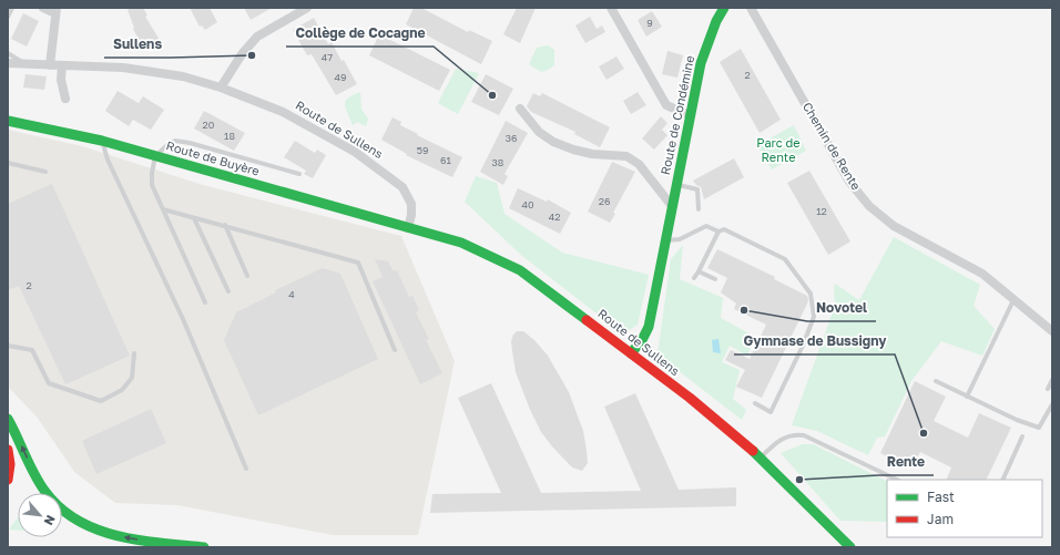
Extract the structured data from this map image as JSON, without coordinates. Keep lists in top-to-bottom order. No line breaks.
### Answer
{"streets":{"main road":["Route de Condémine","Route de Sullens","Route de Buyère"],"street":["Chemin de Rente"]},"crossings":[["Route de Condémine","Route de Sullens"],["Route de Sullens","Route de Buyère"]],"parks":["Parc de Rente"],"places":["Sullens","Collège de Cocagne","Novotel","Gymnase de Bussigny","Rente"],"house_numbers":["9","47","2","49","20","18","36","59","61","38","26","40","12","42","2","4"],"legend":["Fast","Jam"],"north":"bottom right"}
